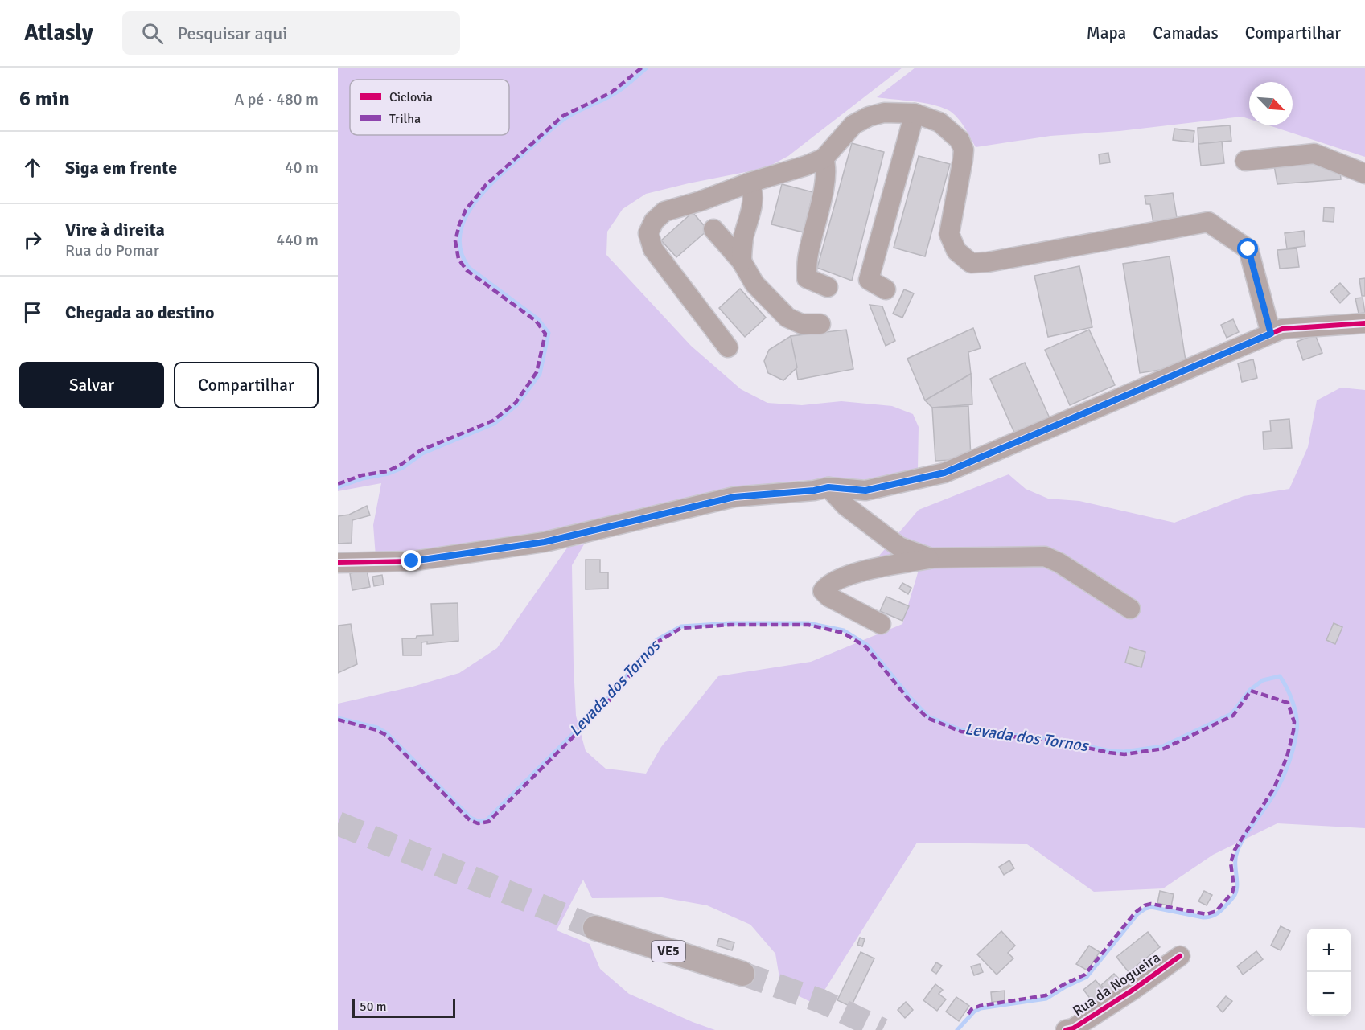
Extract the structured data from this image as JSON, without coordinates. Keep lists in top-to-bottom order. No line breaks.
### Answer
{"streets":{"main road":["VE5"],"street":["Rua da Nogueira"]},"water":["Levada dos Tornos"],"legend":["Ciclovia","Trilha"],"scale_bar":"50 m","north":"bottom right","page":{"header":"Atlasly","search":"Pesquisar aqui","nav":["Mapa","Camadas","Compartilhar"],"heading":["6 min","A pé · 480 m"],"list":[["Siga em frente","40 m"],["Vire à direita","Rua do Pomar","440 m"],"Chegada ao destino"],"buttons":["Salvar","Compartilhar"],"map_buttons":["+","−"],"scale":"50 m"}}
